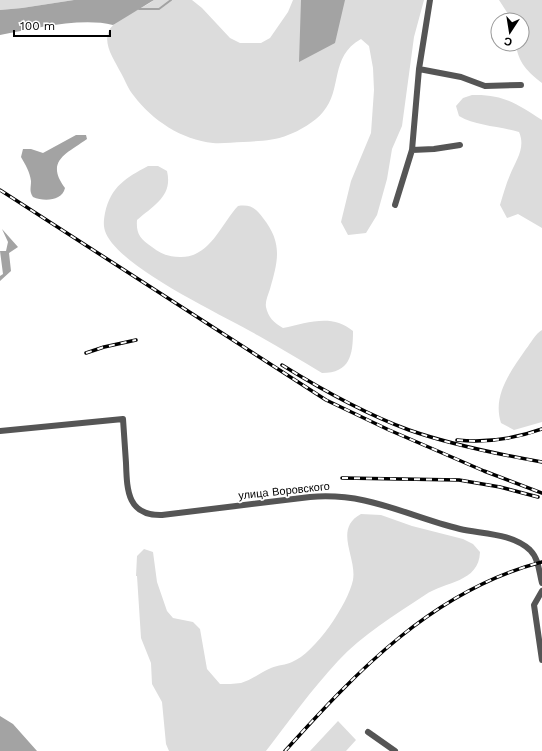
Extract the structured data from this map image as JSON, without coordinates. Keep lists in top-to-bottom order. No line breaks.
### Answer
{"streets":{"street":["улица Воровского"]},"scale_bar":"100 m","north":"bottom"}
